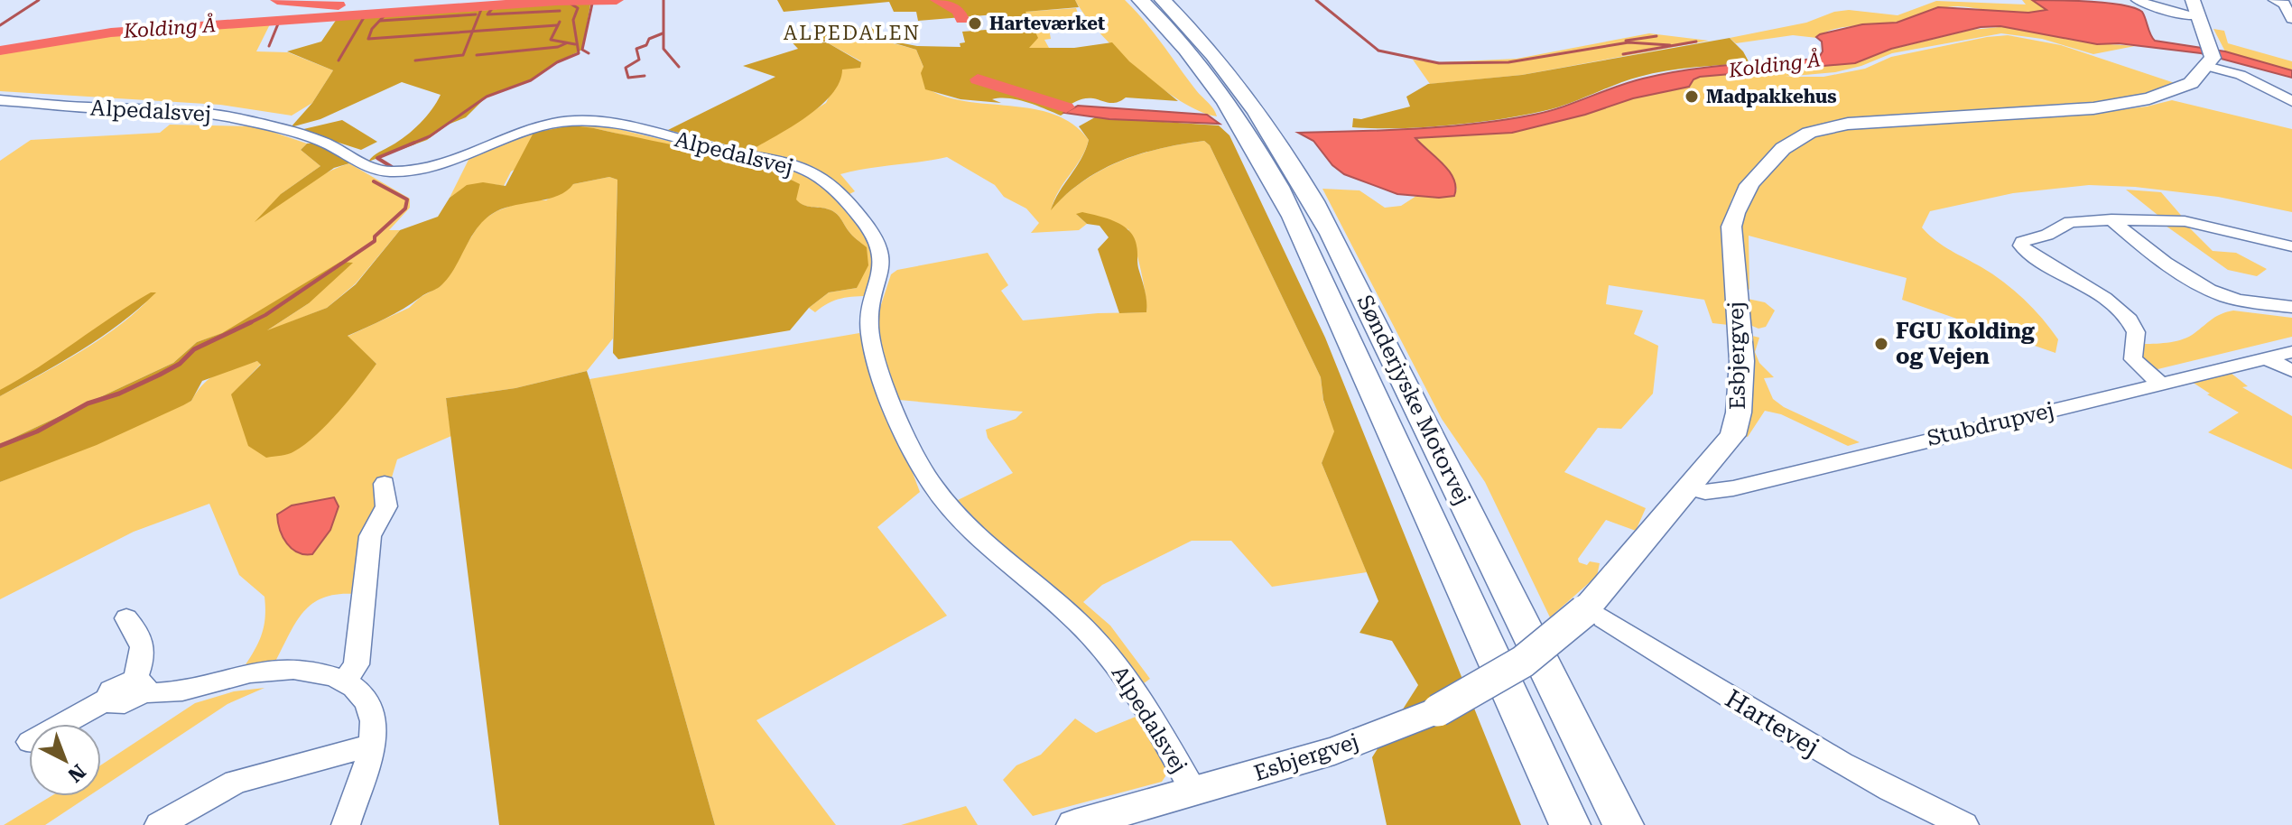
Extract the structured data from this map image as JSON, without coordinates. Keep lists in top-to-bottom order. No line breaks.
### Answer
{"streets":{"highway":["Sønderjyske Motorvej"],"main road":["Esbjergvej"],"street":["Alpedalsvej","Stubdrupvej","Hartevej"]},"crossings":[["Alpedalsvej","Esbjergvej"],["Esbjergvej","Stubdrupvej"],["Esbjergvej","Hartevej"]],"districts":["ALPEDALEN"],"water":["Kolding Å"],"places":["Harteværket","Madpakkehus","FGU Kolding og Vejen"],"north":"bottom right"}
